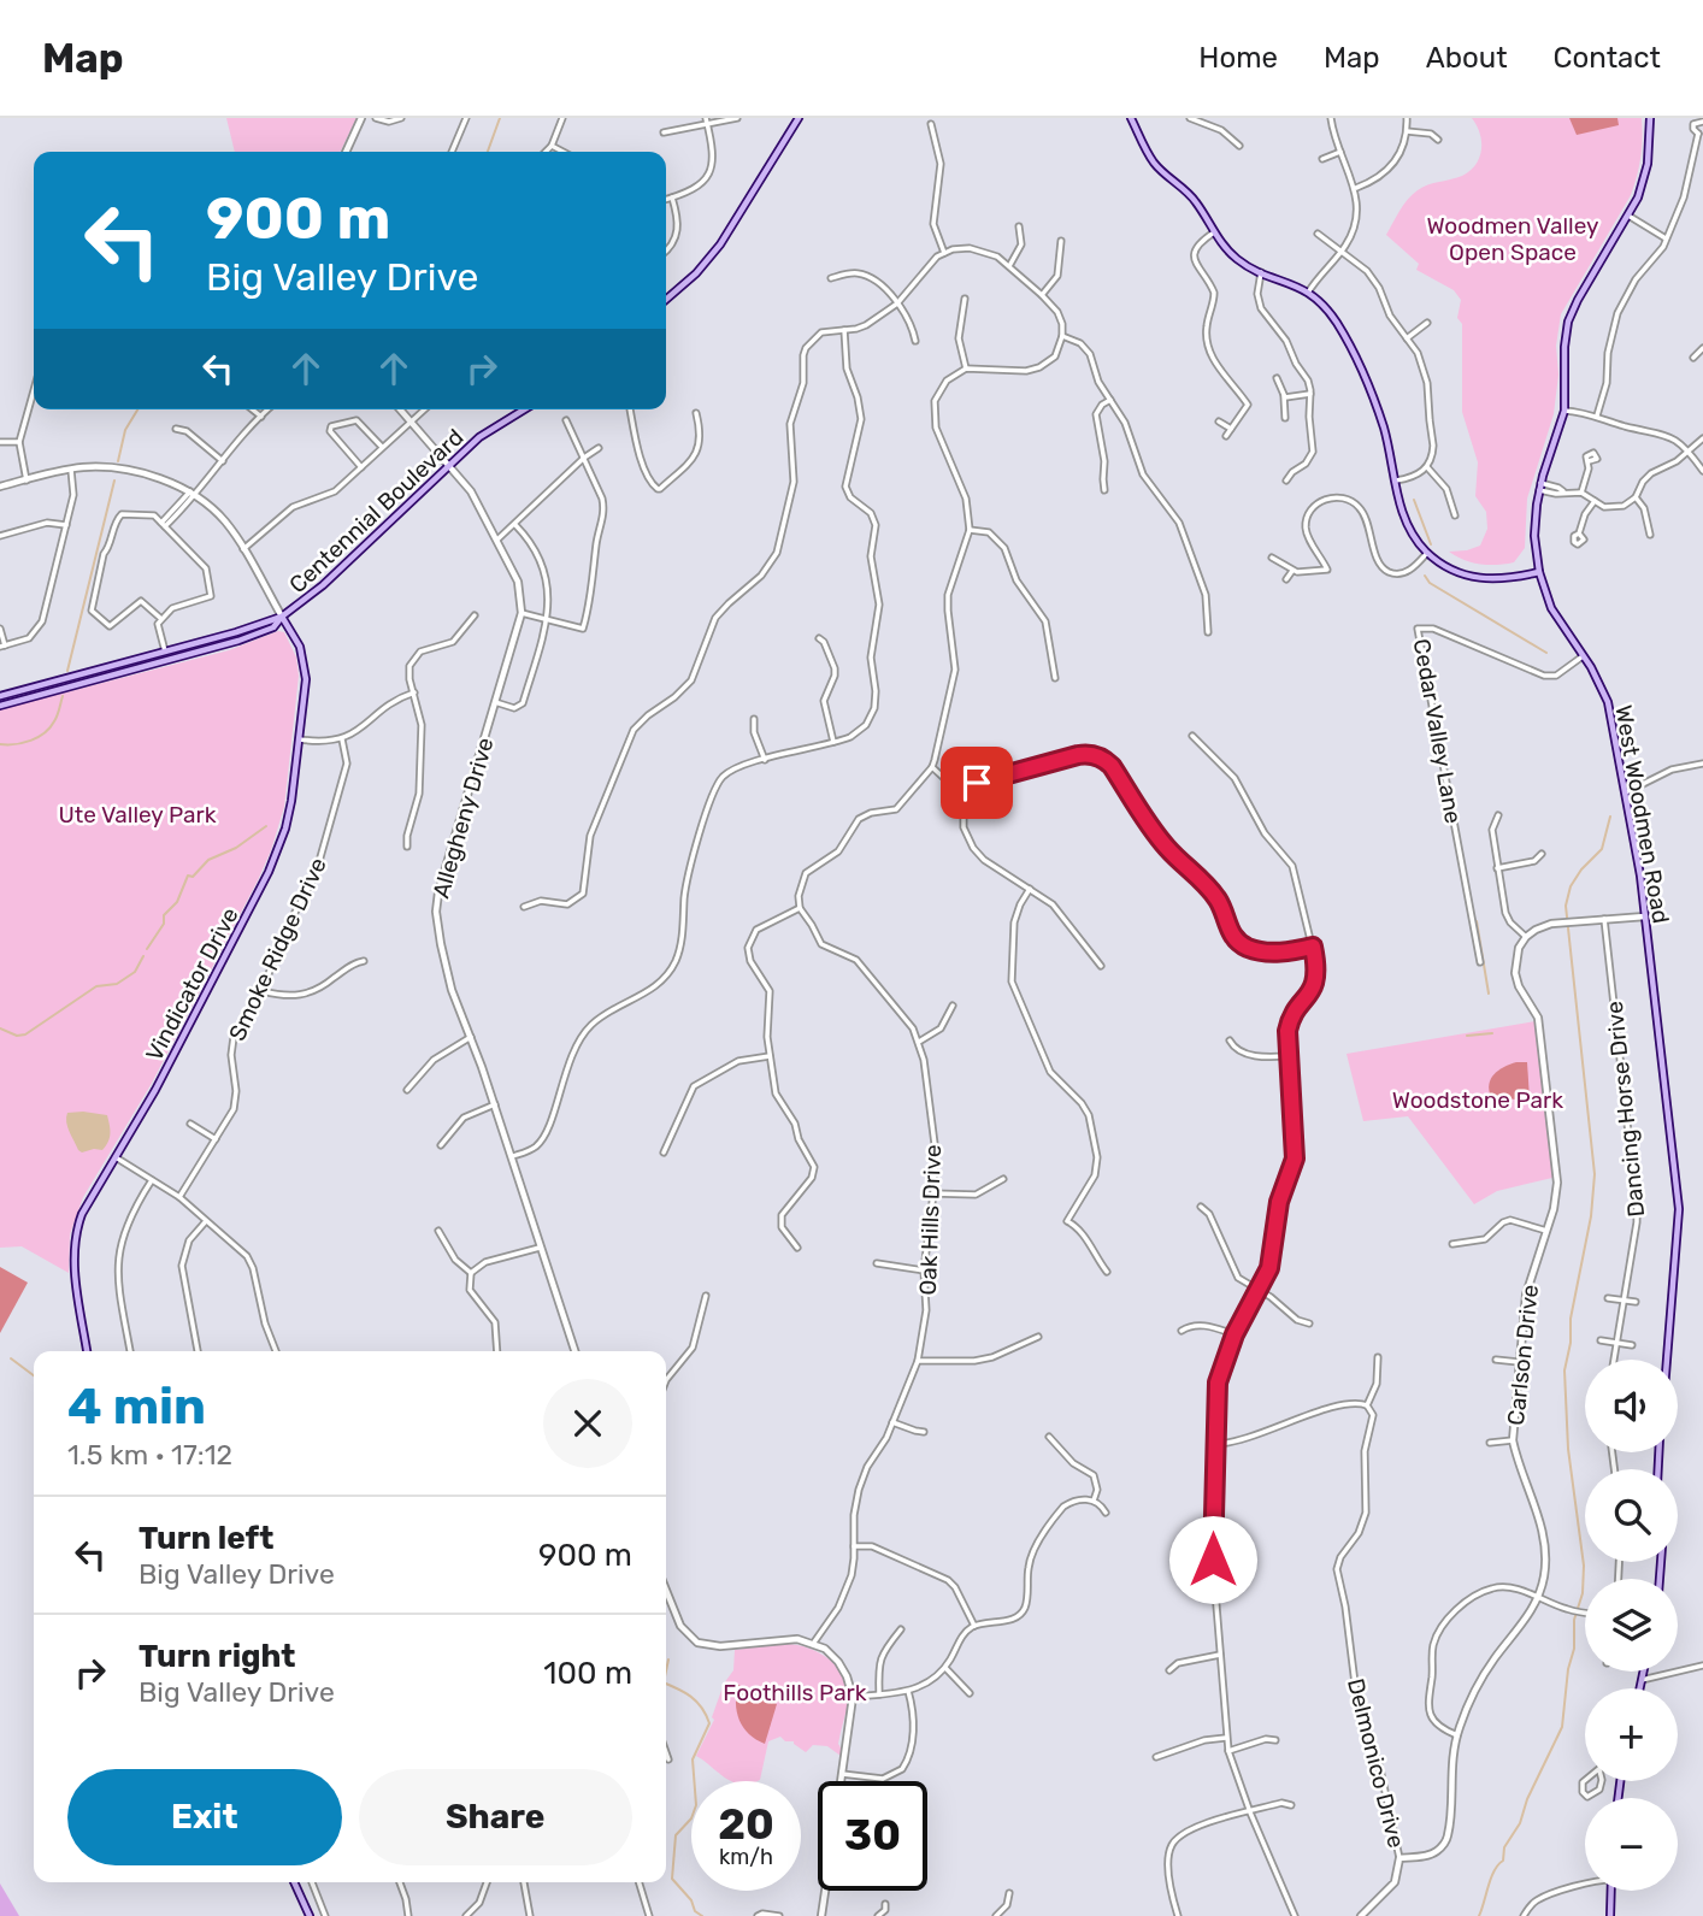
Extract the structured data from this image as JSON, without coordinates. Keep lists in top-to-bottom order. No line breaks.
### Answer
{"streets":{"main road":["Centennial Boulevard","West Woodmen Road","Vindicator Drive"],"street":["Cedar Valley Lane","Allegheny Drive","Smoke Ridge Drive","Dancing Horse Drive","Oak Hills Drive","Carlson Drive","Delmonico Drive"]},"crossings":[["Centennial Boulevard","Vindicator Drive"],["Cedar Valley Lane","West Woodmen Road"],["Carlson Drive","Delmonico Drive"]],"parks":["Woodmen Valley Open Space","Ute Valley Park","Woodstone Park","Foothills Park"],"page":{"header":"Map","nav":["Home","Map","About","Contact"],"turn":["900 m","Big Valley Drive"],"heading":["4 min","1.5 km · 17:12"],"map_buttons":["+","−"],"list":[{"name":"Turn left","note":"Big Valley Drive","value":"900 m"},{"name":"Turn right","note":"Big Valley Drive","value":"100 m"}],"buttons":["Exit","Share"],"speed":"20 km/h","limit":"30"}}
